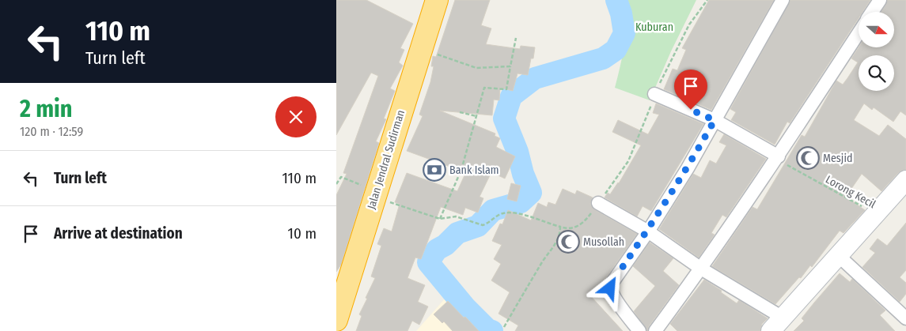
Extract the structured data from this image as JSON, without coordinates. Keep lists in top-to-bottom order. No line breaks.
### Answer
{"streets":{"highway":["Jalan Jendral Sudirman"],"path":["Lorong Kecil"]},"parks":["Kuburan"],"places":{"mosque":["Mesjid","Musollah"],"bank":["Bank Islam"]},"north":"right","page":{"turn":["110 m","Turn left"],"heading":["2 min","120 m · 12:59"],"list":[{"name":"Turn left","value":"110 m"},{"name":"Arrive at destination","value":"10 m"}]}}
